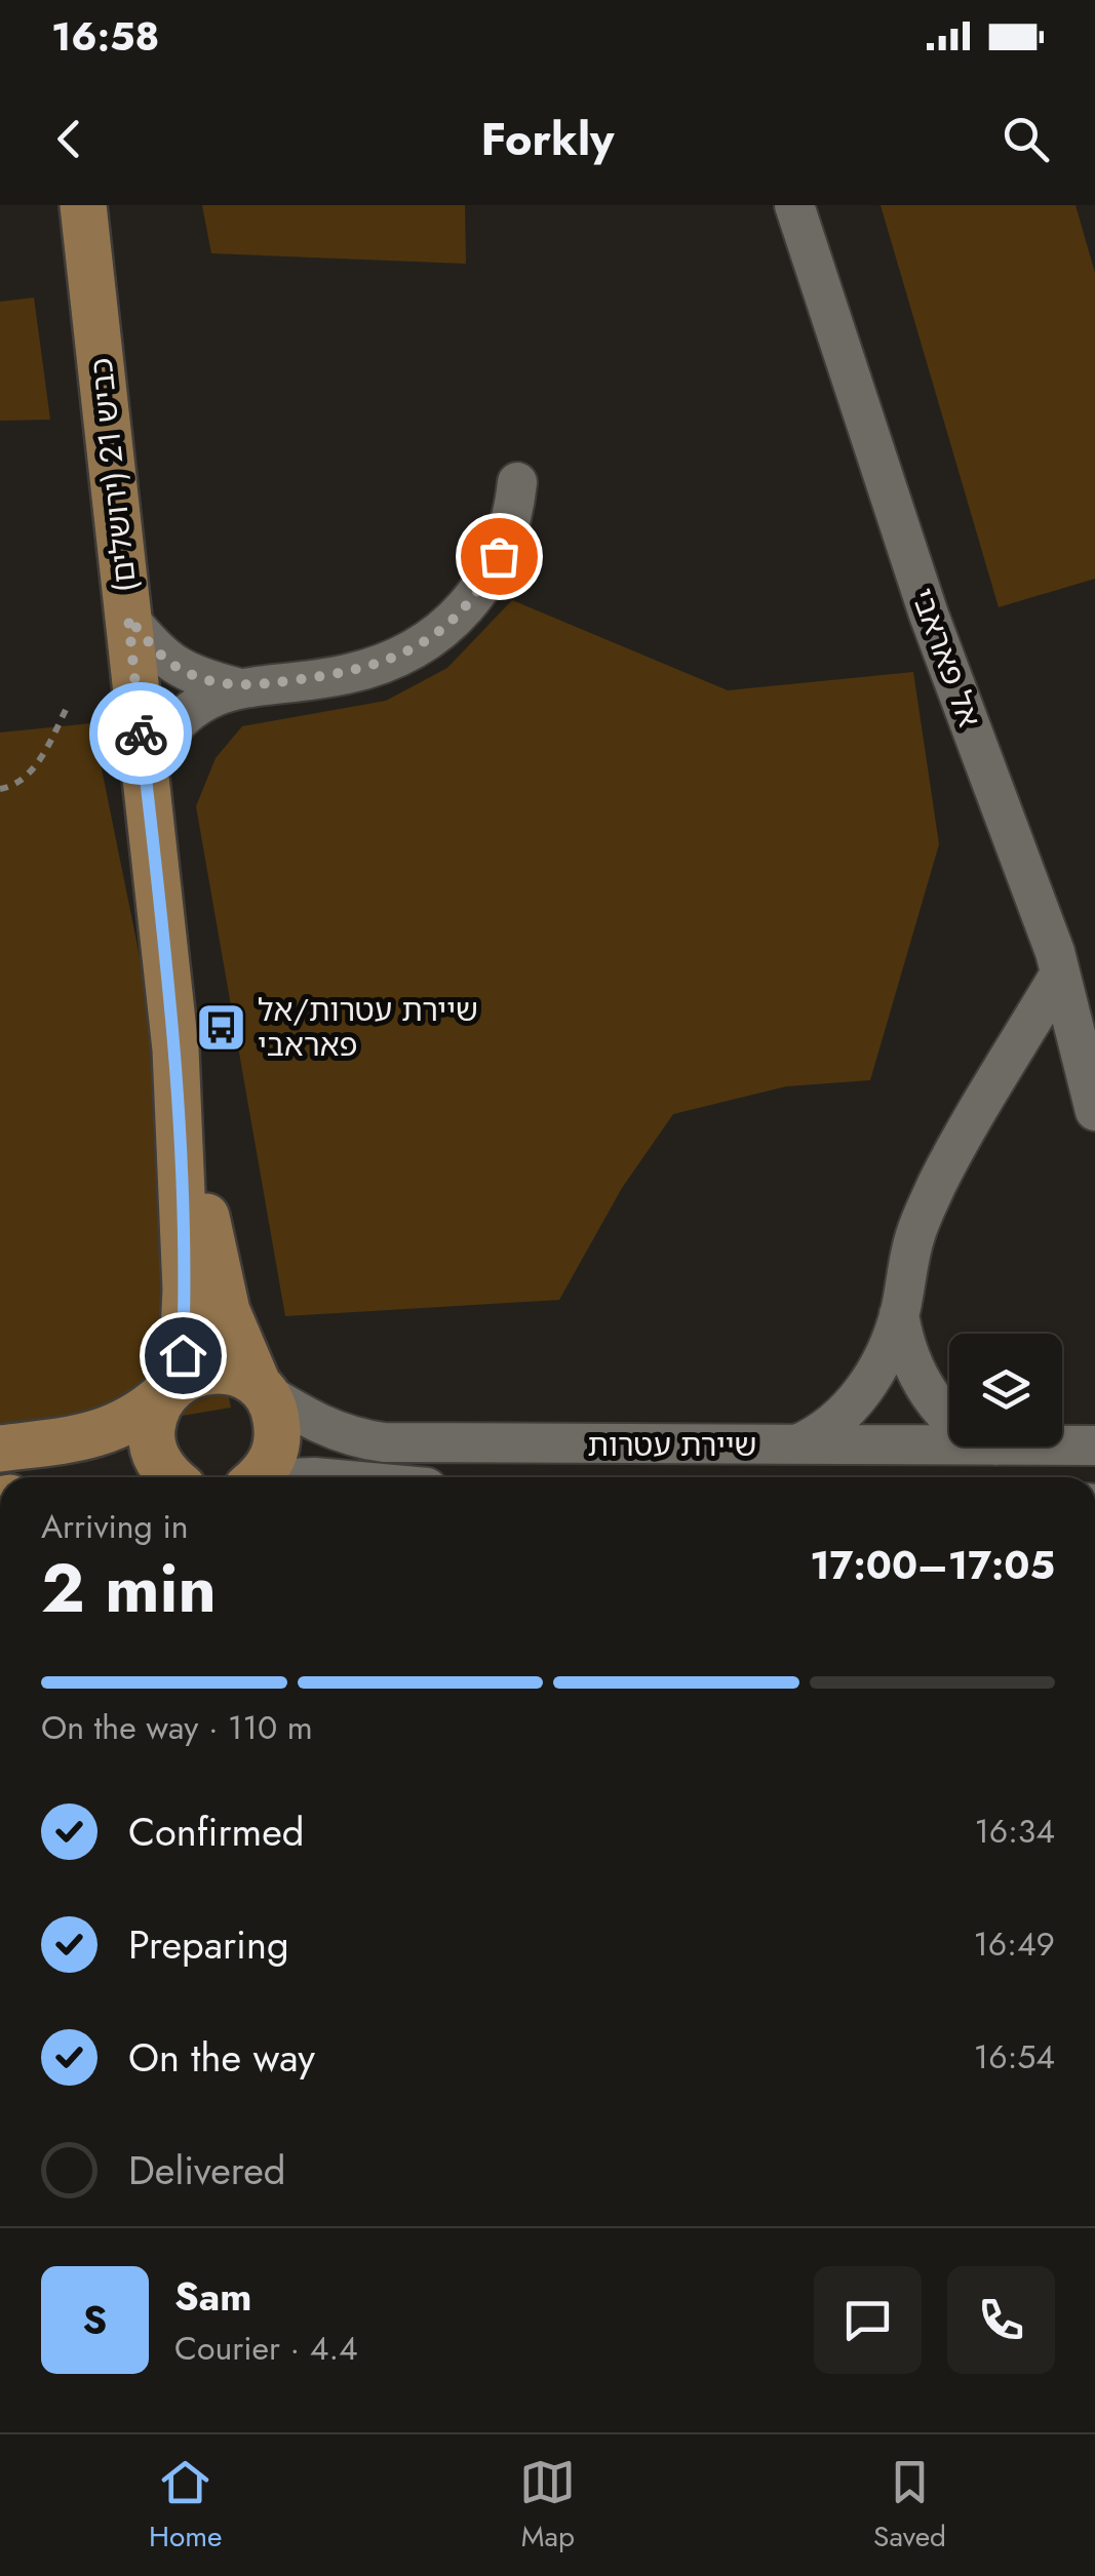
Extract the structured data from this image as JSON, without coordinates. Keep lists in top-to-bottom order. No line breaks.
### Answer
{"streets":{"main road":["כביש 21 (ירושלים)"],"street":["אל פאראבי","שיירת עטרות"]},"crossings":[["כביש 21 (ירושלים)","שיירת עטרות"]],"places":{"bus stop":["שיירת עטרות/אל פאראבי"]},"page":{"status":"16:58","header":"Forkly","heading":["2 min","Arriving in","17:00–17:05"],"panel":["Sam","Courier · 4.4"],"bar":"On the way · 110 m","list":[["Confirmed","16:34"],["Preparing","16:49"],["On the way","16:54"],"Delivered"],"round":"S","tabs":["Home","Map","Saved"]}}
